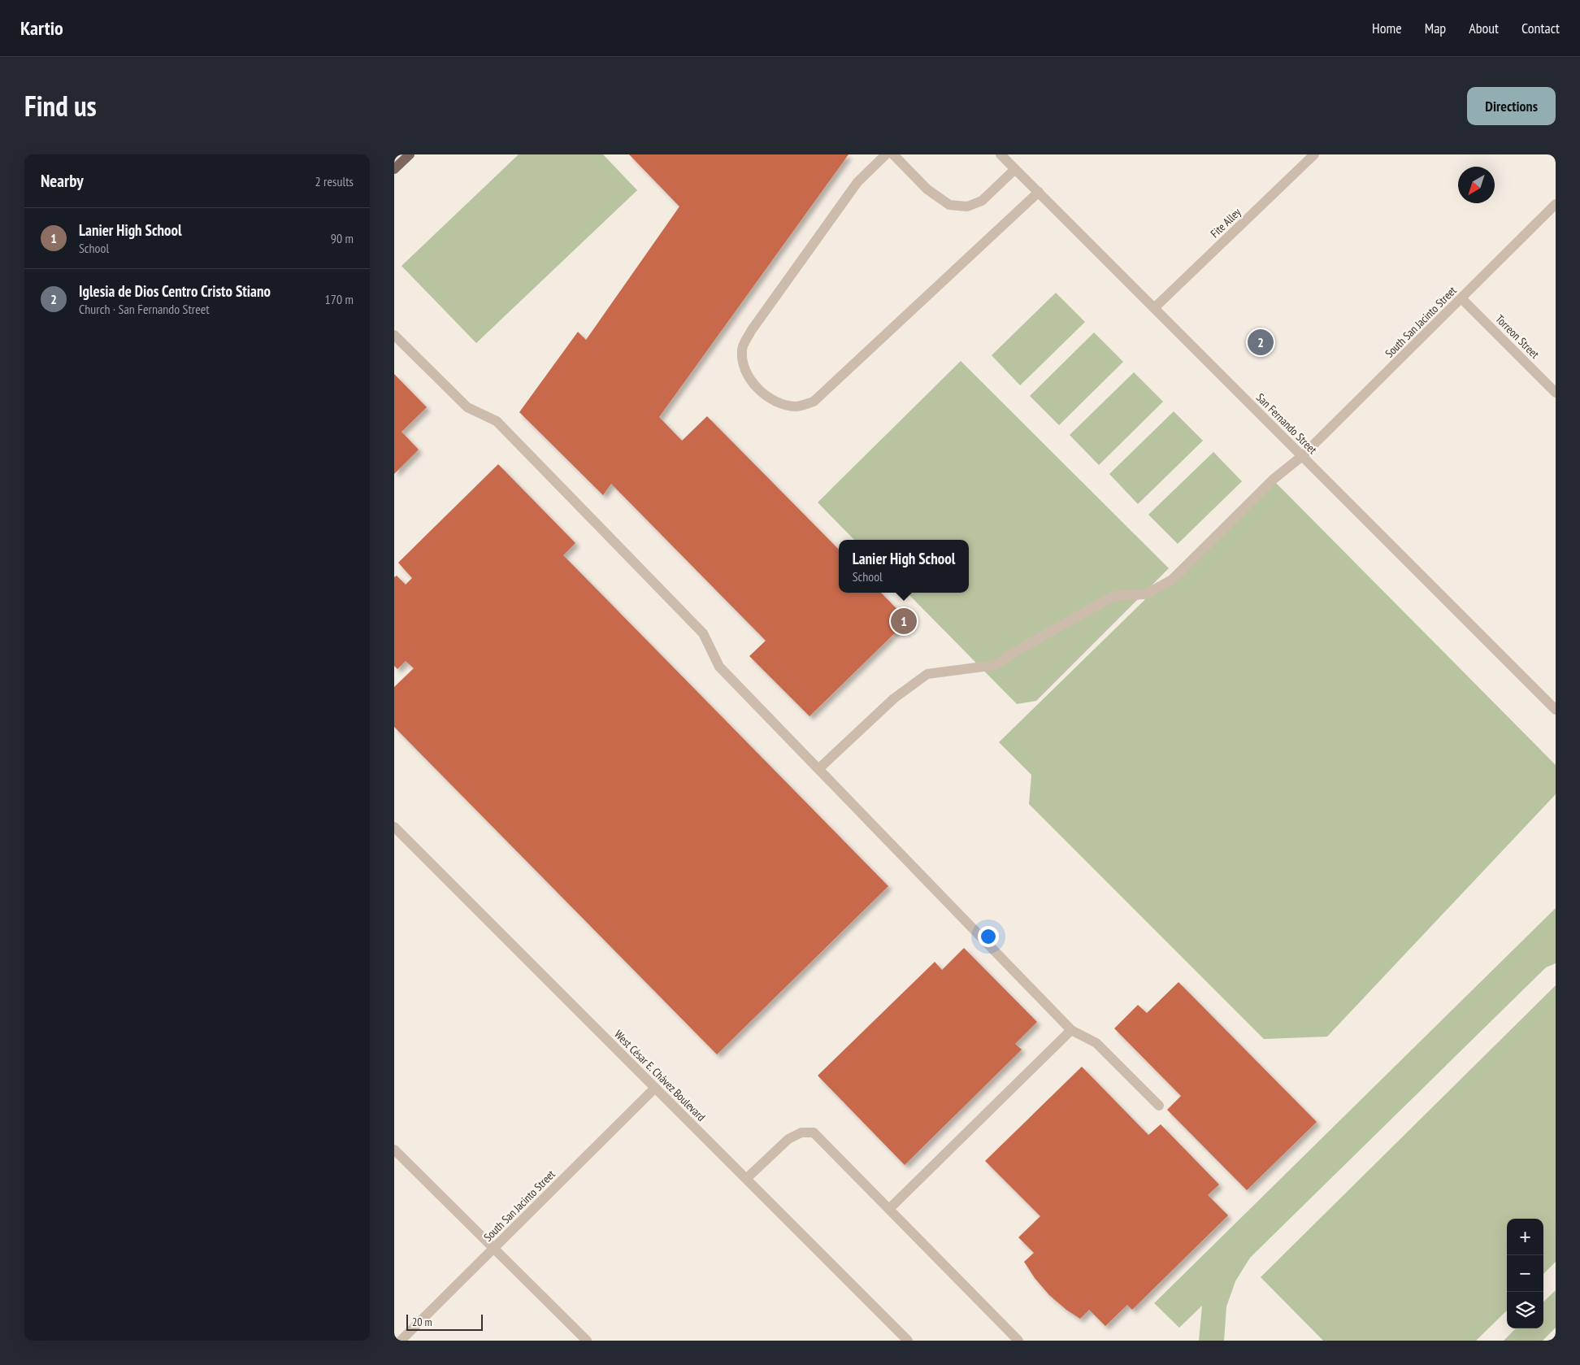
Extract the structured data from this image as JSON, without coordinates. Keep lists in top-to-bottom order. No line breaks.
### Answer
{"streets":{"street":["Fite Alley","South San Jacinto Street","Torreon Street","San Fernando Street","West César E. Chávez Boulevard"]},"crossings":[["Fite Alley","San Fernando Street"],["South San Jacinto Street","Torreon Street"],["South San Jacinto Street","San Fernando Street"],["South San Jacinto Street","West César E. Chávez Boulevard"]],"scale_bar":"20 m","north":"bottom left","page":{"header":"Kartio","nav":["Home","Map","About","Contact"],"title":"Find us","buttons":"Directions","heading":["Nearby","2 results"],"list":[{"mark":"1","name":"Lanier High School","note":"School","value":"90 m"},{"mark":"2","name":"Iglesia de Dios Centro Cristo Stiano","note":"Church · San Fernando Street","value":"170 m"}],"pins":["2","1"],"popup":["Lanier High School","School"],"map_buttons":["+","−"],"scale":"20 m"}}
